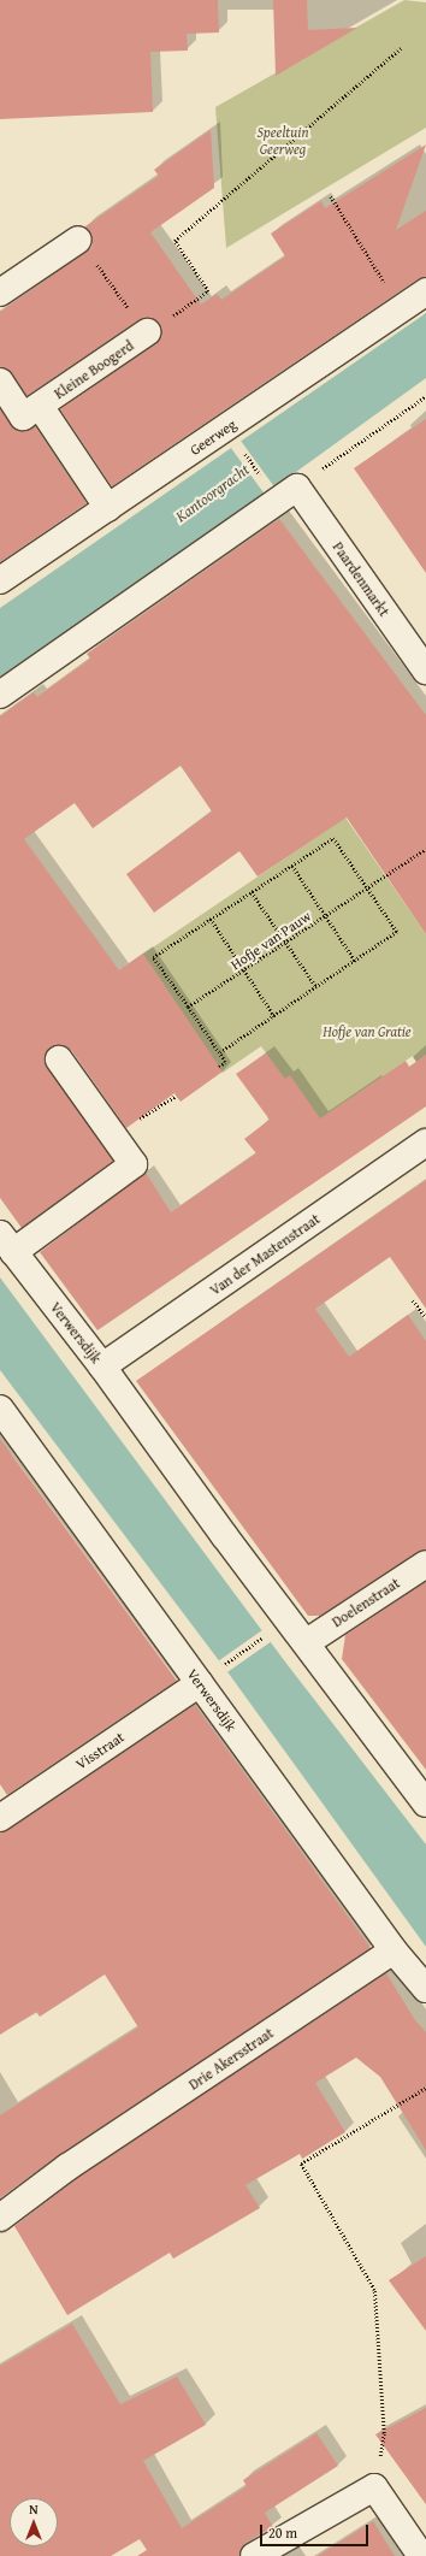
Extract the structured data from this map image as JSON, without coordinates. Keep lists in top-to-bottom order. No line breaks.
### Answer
{"streets":{"street":["Kleine Boogerd","Geerweg","Paardenmarkt","Van der Mastenstraat","Verwersdijk","Doelenstraat","Visstraat","Drie Akersstraat"],"path":["Hofje van Pauw"]},"crossings":[["Kleine Boogerd","Geerweg"],["Van der Mastenstraat","Verwersdijk"],["Verwersdijk","Doelenstraat"],["Verwersdijk","Visstraat"],["Verwersdijk","Drie Akersstraat"]],"water":["Kantoorgracht"],"parks":["Speeltuin Geerweg","Hofje van Gratie"],"scale_bar":"20 m","north":"top"}
